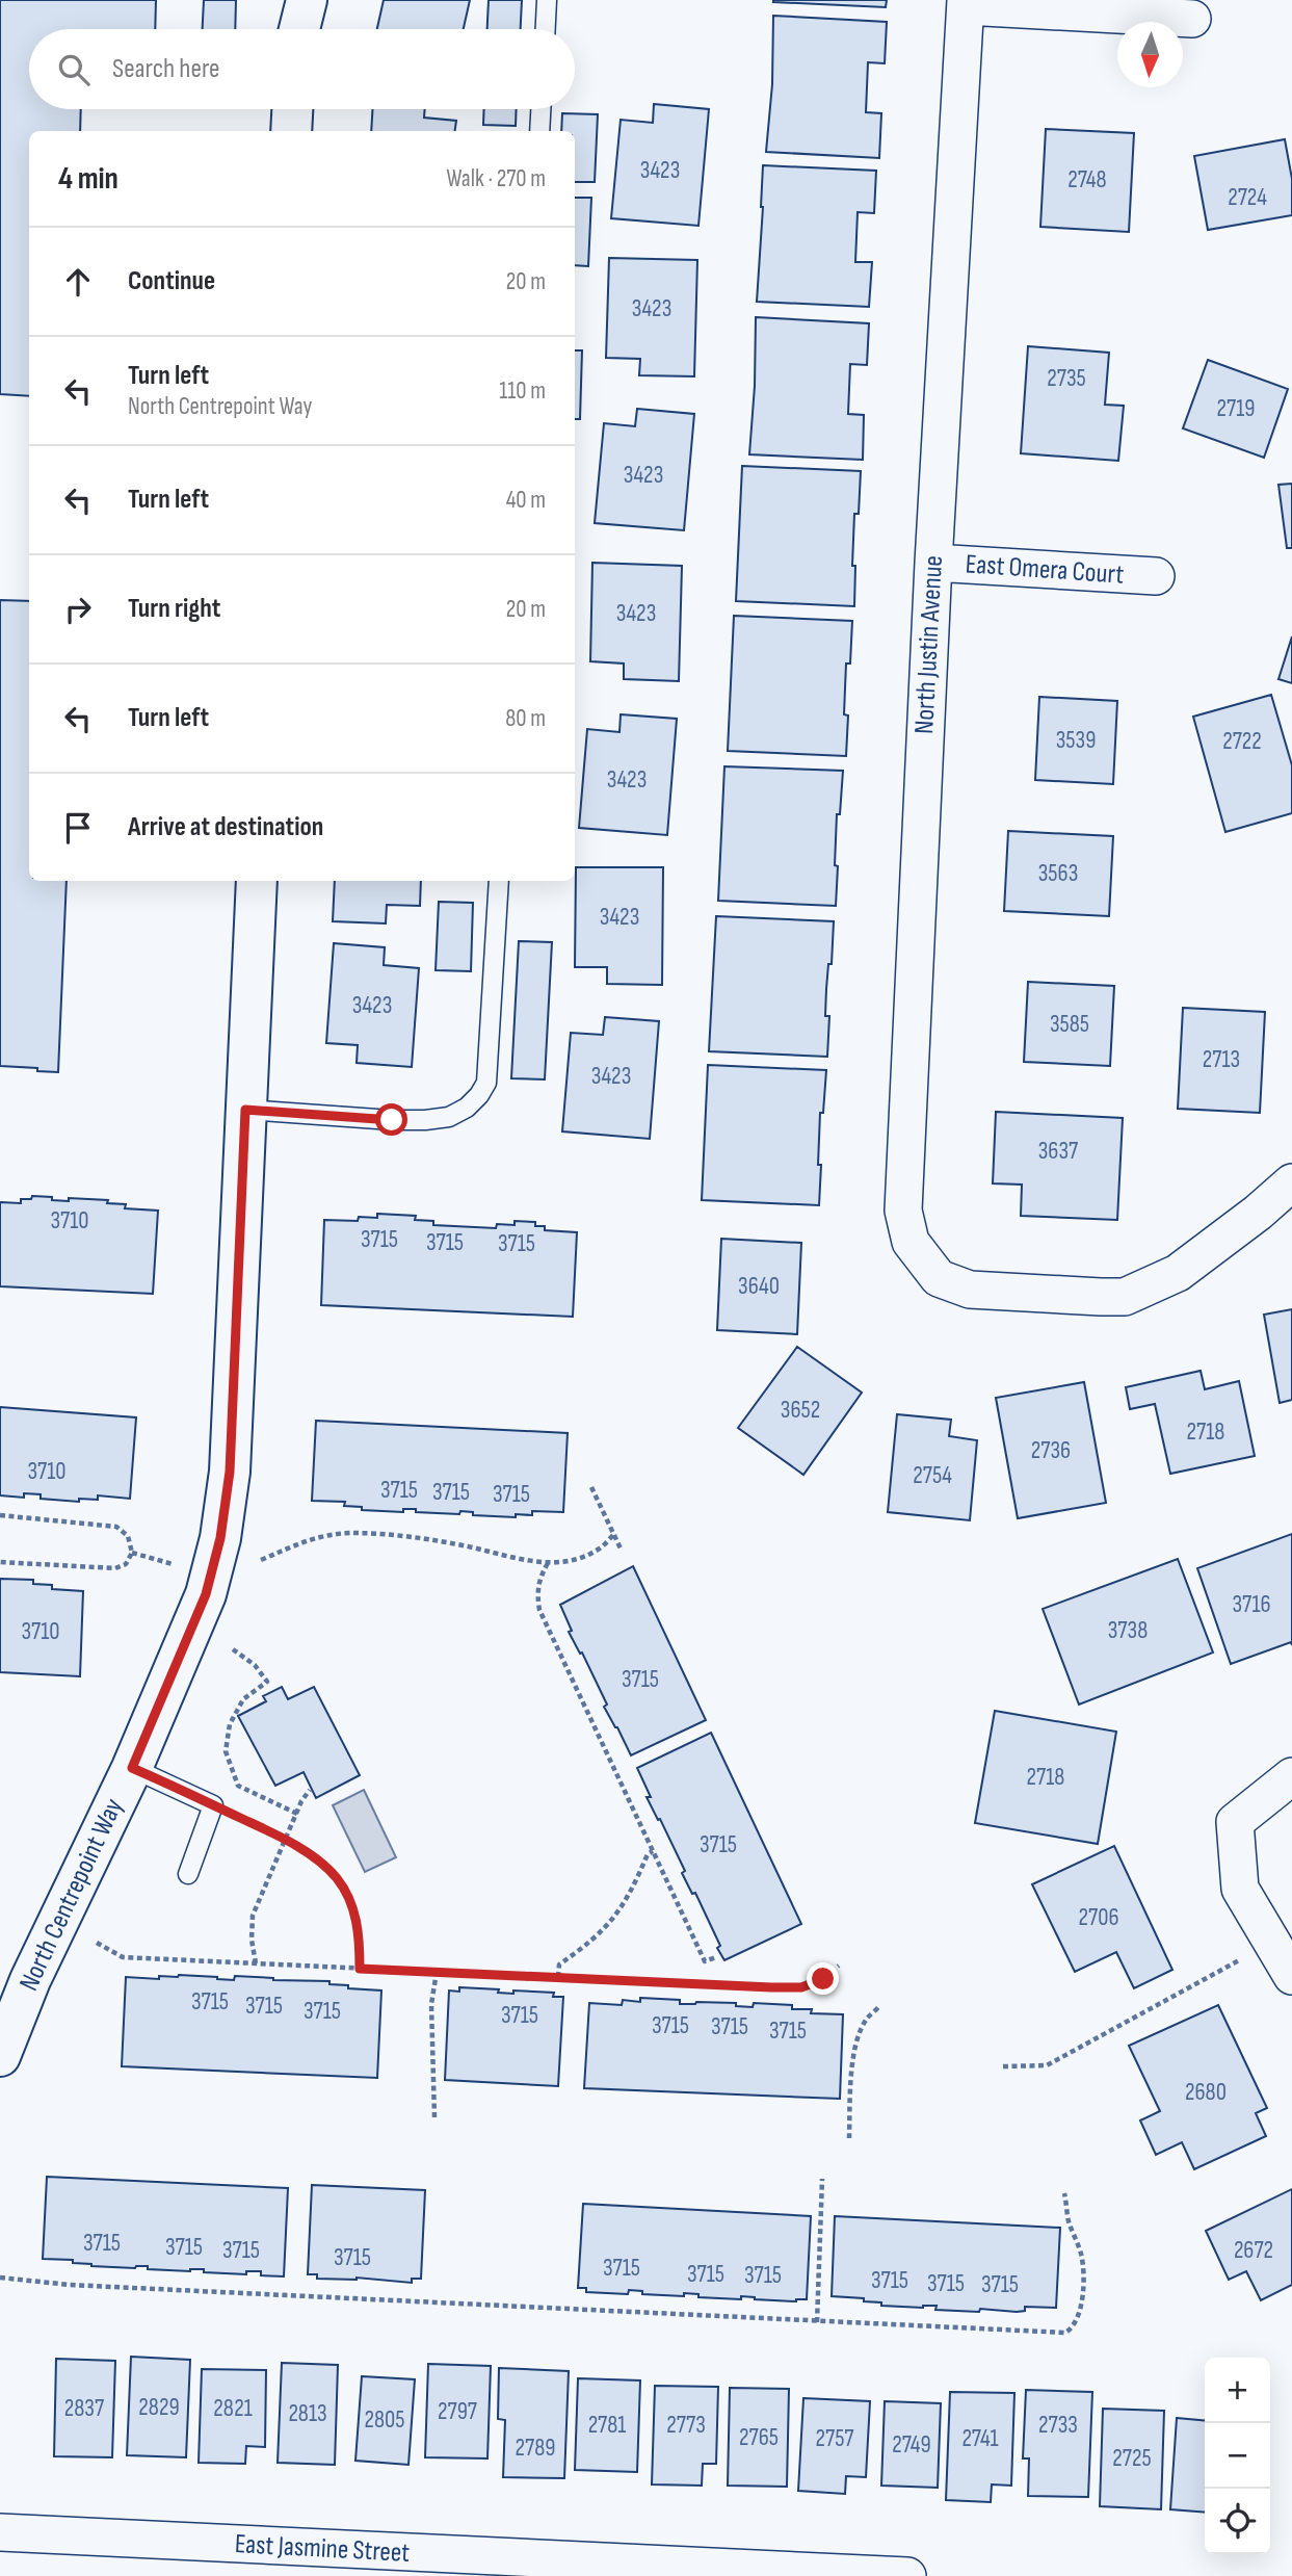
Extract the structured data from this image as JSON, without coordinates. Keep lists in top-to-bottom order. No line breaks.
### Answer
{"streets":{"street":["East Omera Court","North Justin Avenue","North Centrepoint Way","East Jasmine Street"]},"crossings":[["East Omera Court","North Justin Avenue"]],"house_numbers":["3423","2748","2724","3423","2735","2719","3423","3423","3539","2722","3423","3563","3423","3423","3585","2713","3423","3637","3710","3715","3715","3715","3640","3652","2718","2736","3710","2754","3715","3715","3715","3716","3738","3710","3715","2718","3715","2706","3715","3715","3715","3715","3715","3715","3715","2680","3715","3715","3715","2672","3715","3715","3715","3715","3715","3715","3715","2829","2837","2821","2797","2813","2805","2781","2773","2733","2765","2757","2741","2749","2789","2725"],"north":"bottom","page":{"search":"Search here","heading":["4 min","Walk · 270 m"],"list":[["Continue","20 m"],["Turn left","North Centrepoint Way","110 m"],["Turn left","40 m"],["Turn right","20 m"],["Turn left","80 m"],"Arrive at destination"],"map_buttons":["+","−"]}}
